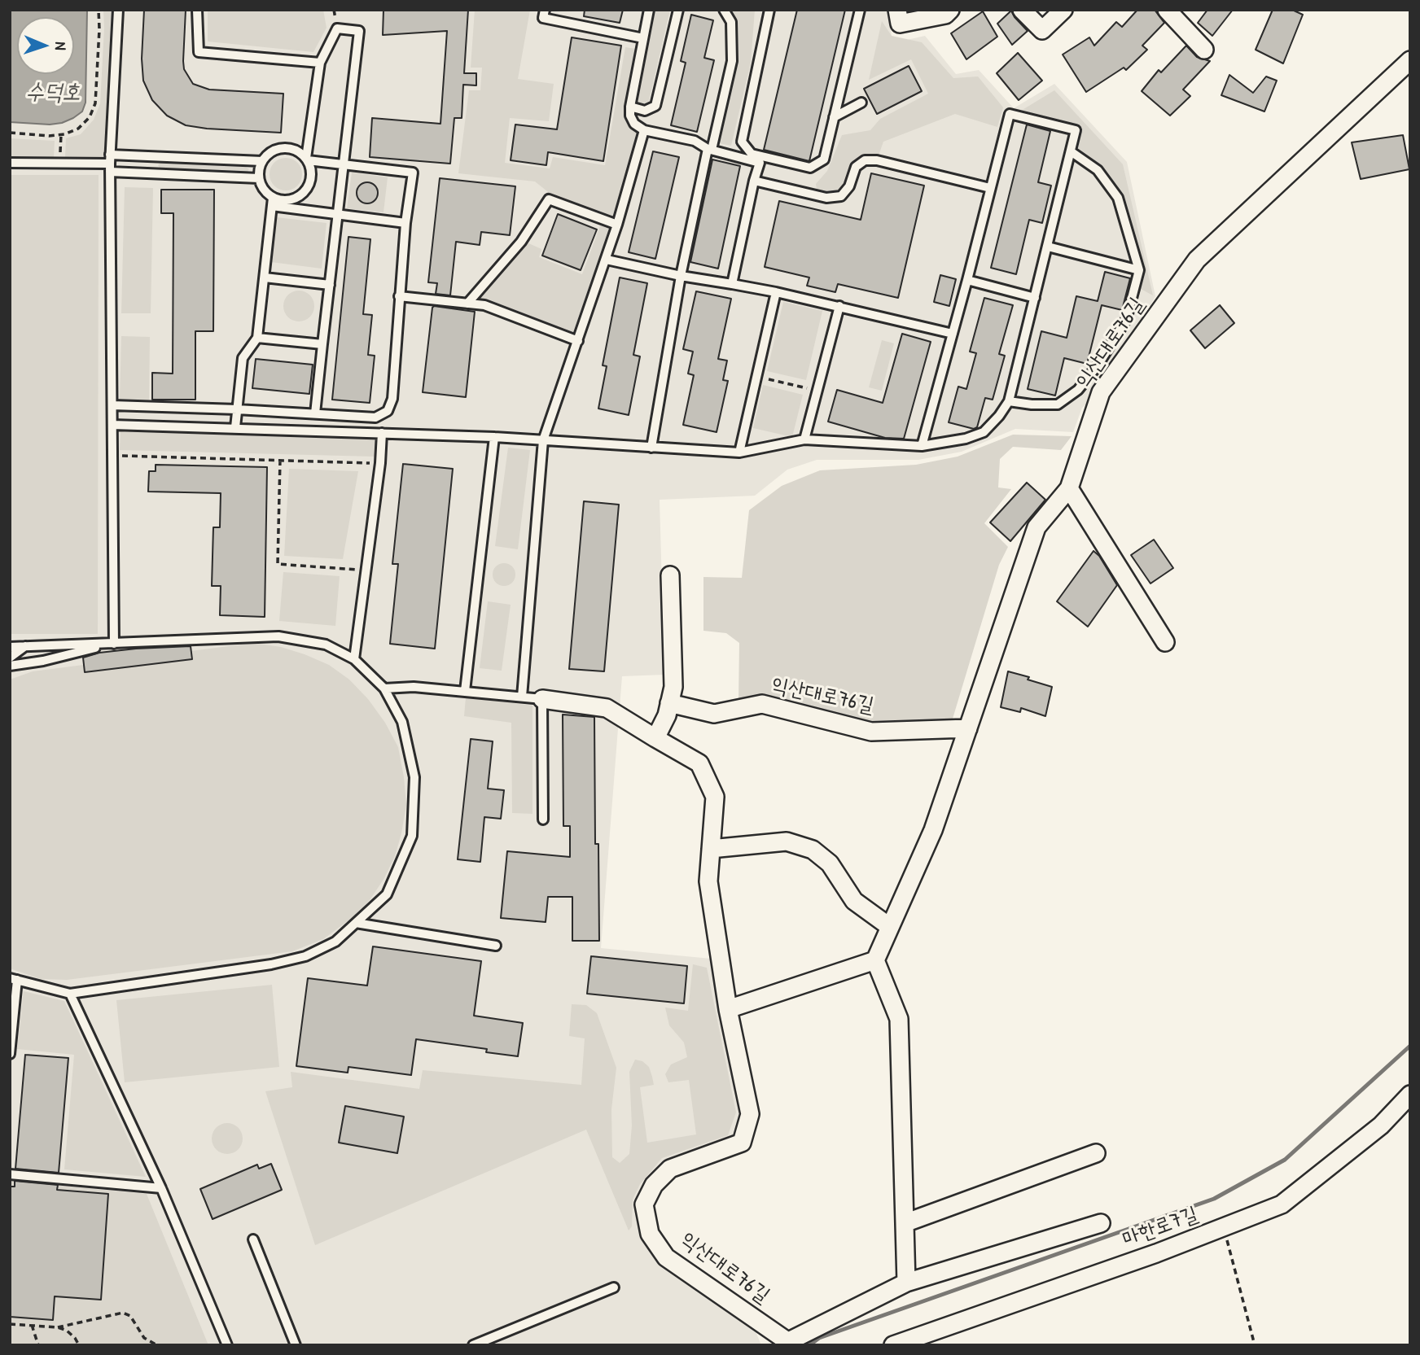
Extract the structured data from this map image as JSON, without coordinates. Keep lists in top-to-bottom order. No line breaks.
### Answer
{"streets":{"street":["익산대로76길","마한로7길"]},"water":["수덕호"],"north":"right"}
